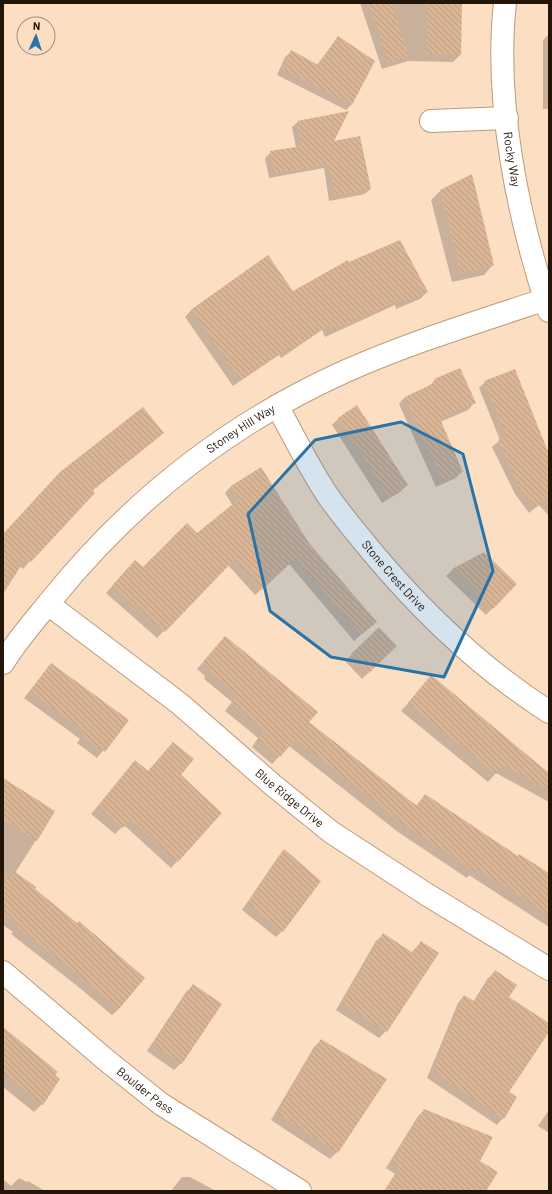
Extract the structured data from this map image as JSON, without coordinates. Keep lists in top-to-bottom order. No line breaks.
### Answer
{"streets":{"street":["Rocky Way","Stoney Hill Way","Stone Crest Drive","Blue Ridge Drive","Boulder Pass"]},"crossings":[["Rocky Way","Stoney Hill Way"],["Stoney Hill Way","Stone Crest Drive"],["Stoney Hill Way","Blue Ridge Drive"]],"north":"top"}
